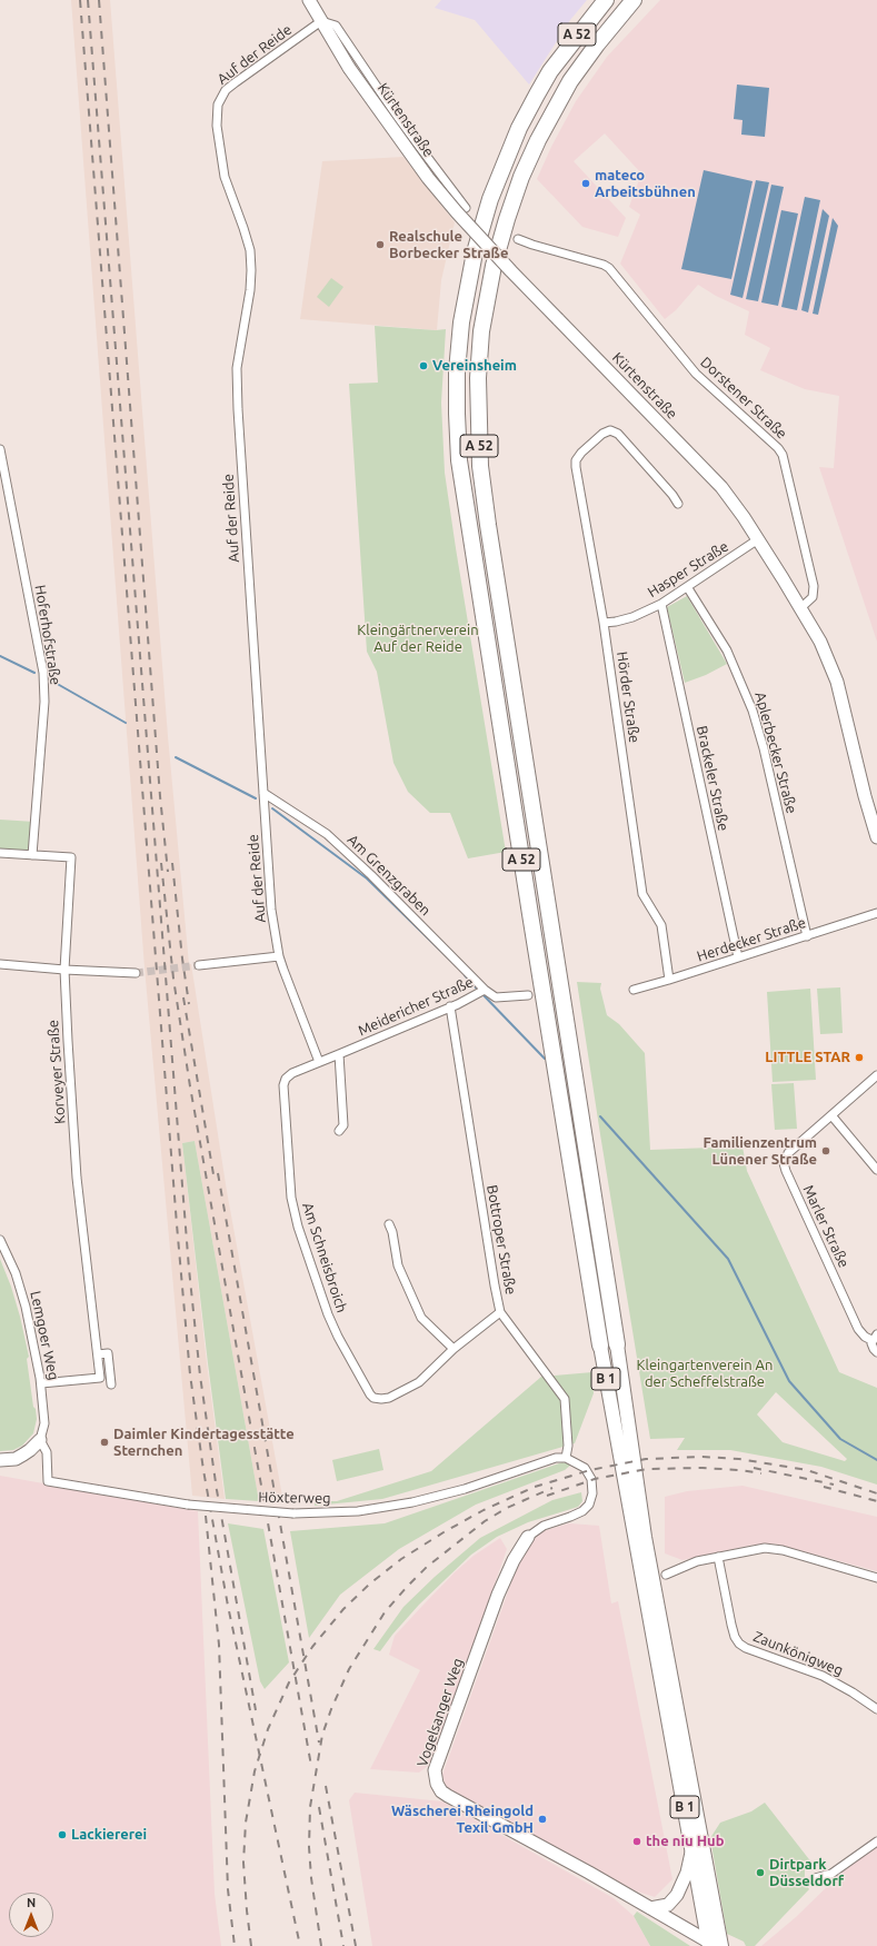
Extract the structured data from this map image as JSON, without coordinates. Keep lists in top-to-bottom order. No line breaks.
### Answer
{"streets":{"highway":["A 52"],"main road":["Kürtenstraße","B 1","Vogelsanger Weg"],"street":["Auf der Reide","Dorstener Straße","Hasper Straße","Hoferhofstraße","Hörder Straße","Aplerbecker Straße","Brackeler Straße","Am Grenzgraben","Herdecker Straße","Meidericher Straße","Korveyer Straße","Marler Straße","Bottroper Straße","Am Schneisbroich","Lemgoer Weg","Höxterweg","Zaunkönigweg"]},"crossings":[["A 52","B 1"],["Auf der Reide","Kürtenstraße"],["Auf der Reide","Am Grenzgraben"],["Auf der Reide","Meidericher Straße"],["Auf der Reide","Am Schneisbroich"],["Kürtenstraße","Dorstener Straße"],["Kürtenstraße","Hasper Straße"],["Hasper Straße","Hörder Straße"],["Hasper Straße","Aplerbecker Straße"],["Hasper Straße","Brackeler Straße"],["Hoferhofstraße","Korveyer Straße"],["Hörder Straße","Herdecker Straße"],["Aplerbecker Straße","Herdecker Straße"],["Brackeler Straße","Herdecker Straße"],["Am Grenzgraben","Meidericher Straße"],["Meidericher Straße","Bottroper Straße"],["Meidericher Straße","Am Schneisbroich"],["Bottroper Straße","Höxterweg"],["Bottroper Straße","Vogelsanger Weg"],["Lemgoer Weg","Höxterweg"],["B 1","Vogelsanger Weg"],["Höxterweg","Vogelsanger Weg"]],"parks":["Kleingärtnerverein Auf der Reide","Kleingartenverein An der Scheffelstraße"],"places":["mateco Arbeitsbühnen","Realschule Borbecker Straße","Vereinsheim","LITTLE STAR","Familienzentrum Lünener Straße","Daimler Kindertagesstätte Sternchen","Wäscherei Rheingold Texil GmbH","Lackiererei","the niu Hub","Dirtpark Düsseldorf"],"north":"top"}
